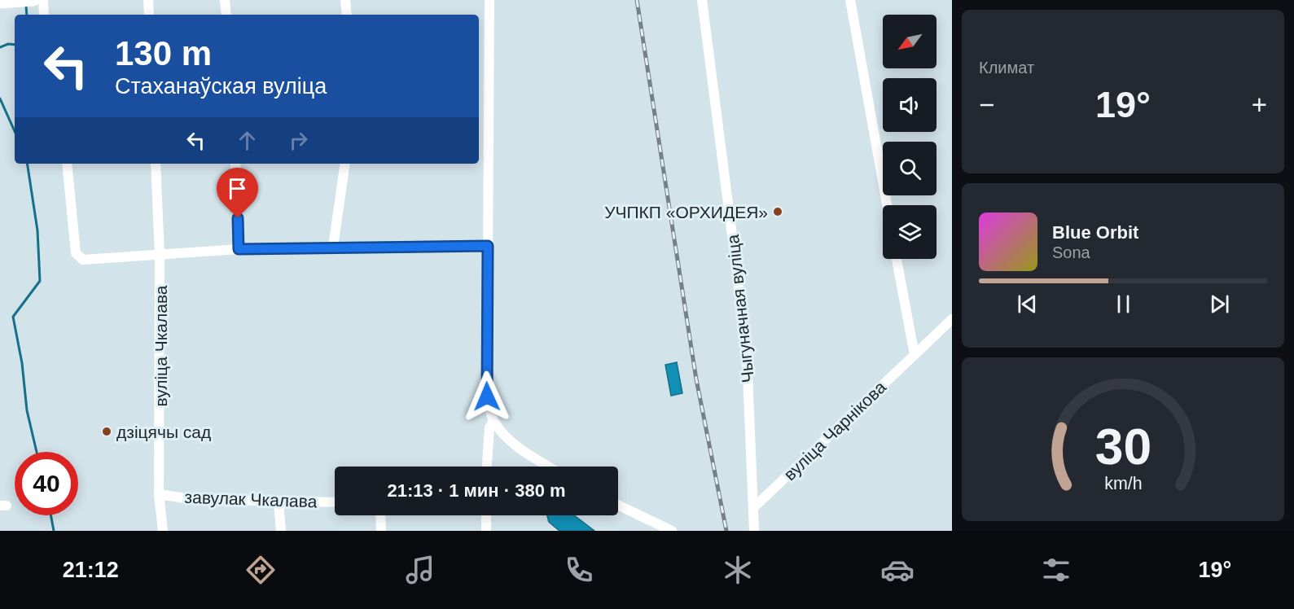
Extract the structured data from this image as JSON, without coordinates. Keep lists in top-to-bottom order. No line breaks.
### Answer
{"streets":{"street":["Чыгуначная вуліца","вуліца Чкалава","вуліца Чарнікова","завулак Чкалава"]},"crossings":[["Чыгуначная вуліца","вуліца Чарнікова"],["вуліца Чкалава","завулак Чкалава"]],"places":["УЧПКП «ОРХИДЕЯ»","дзіцячы сад"],"north":"bottom left","page":{"tile":"Климат","turn":["130 m","Стаханаўская вуліца"],"heat":["−","19°","+"],"song":["Blue Orbit","Sona"],"limit":"40","trip":"21:13 · 1 мин · 380 m","tabs":["21:12","19°"],"gauge":["30","km/h"]}}
